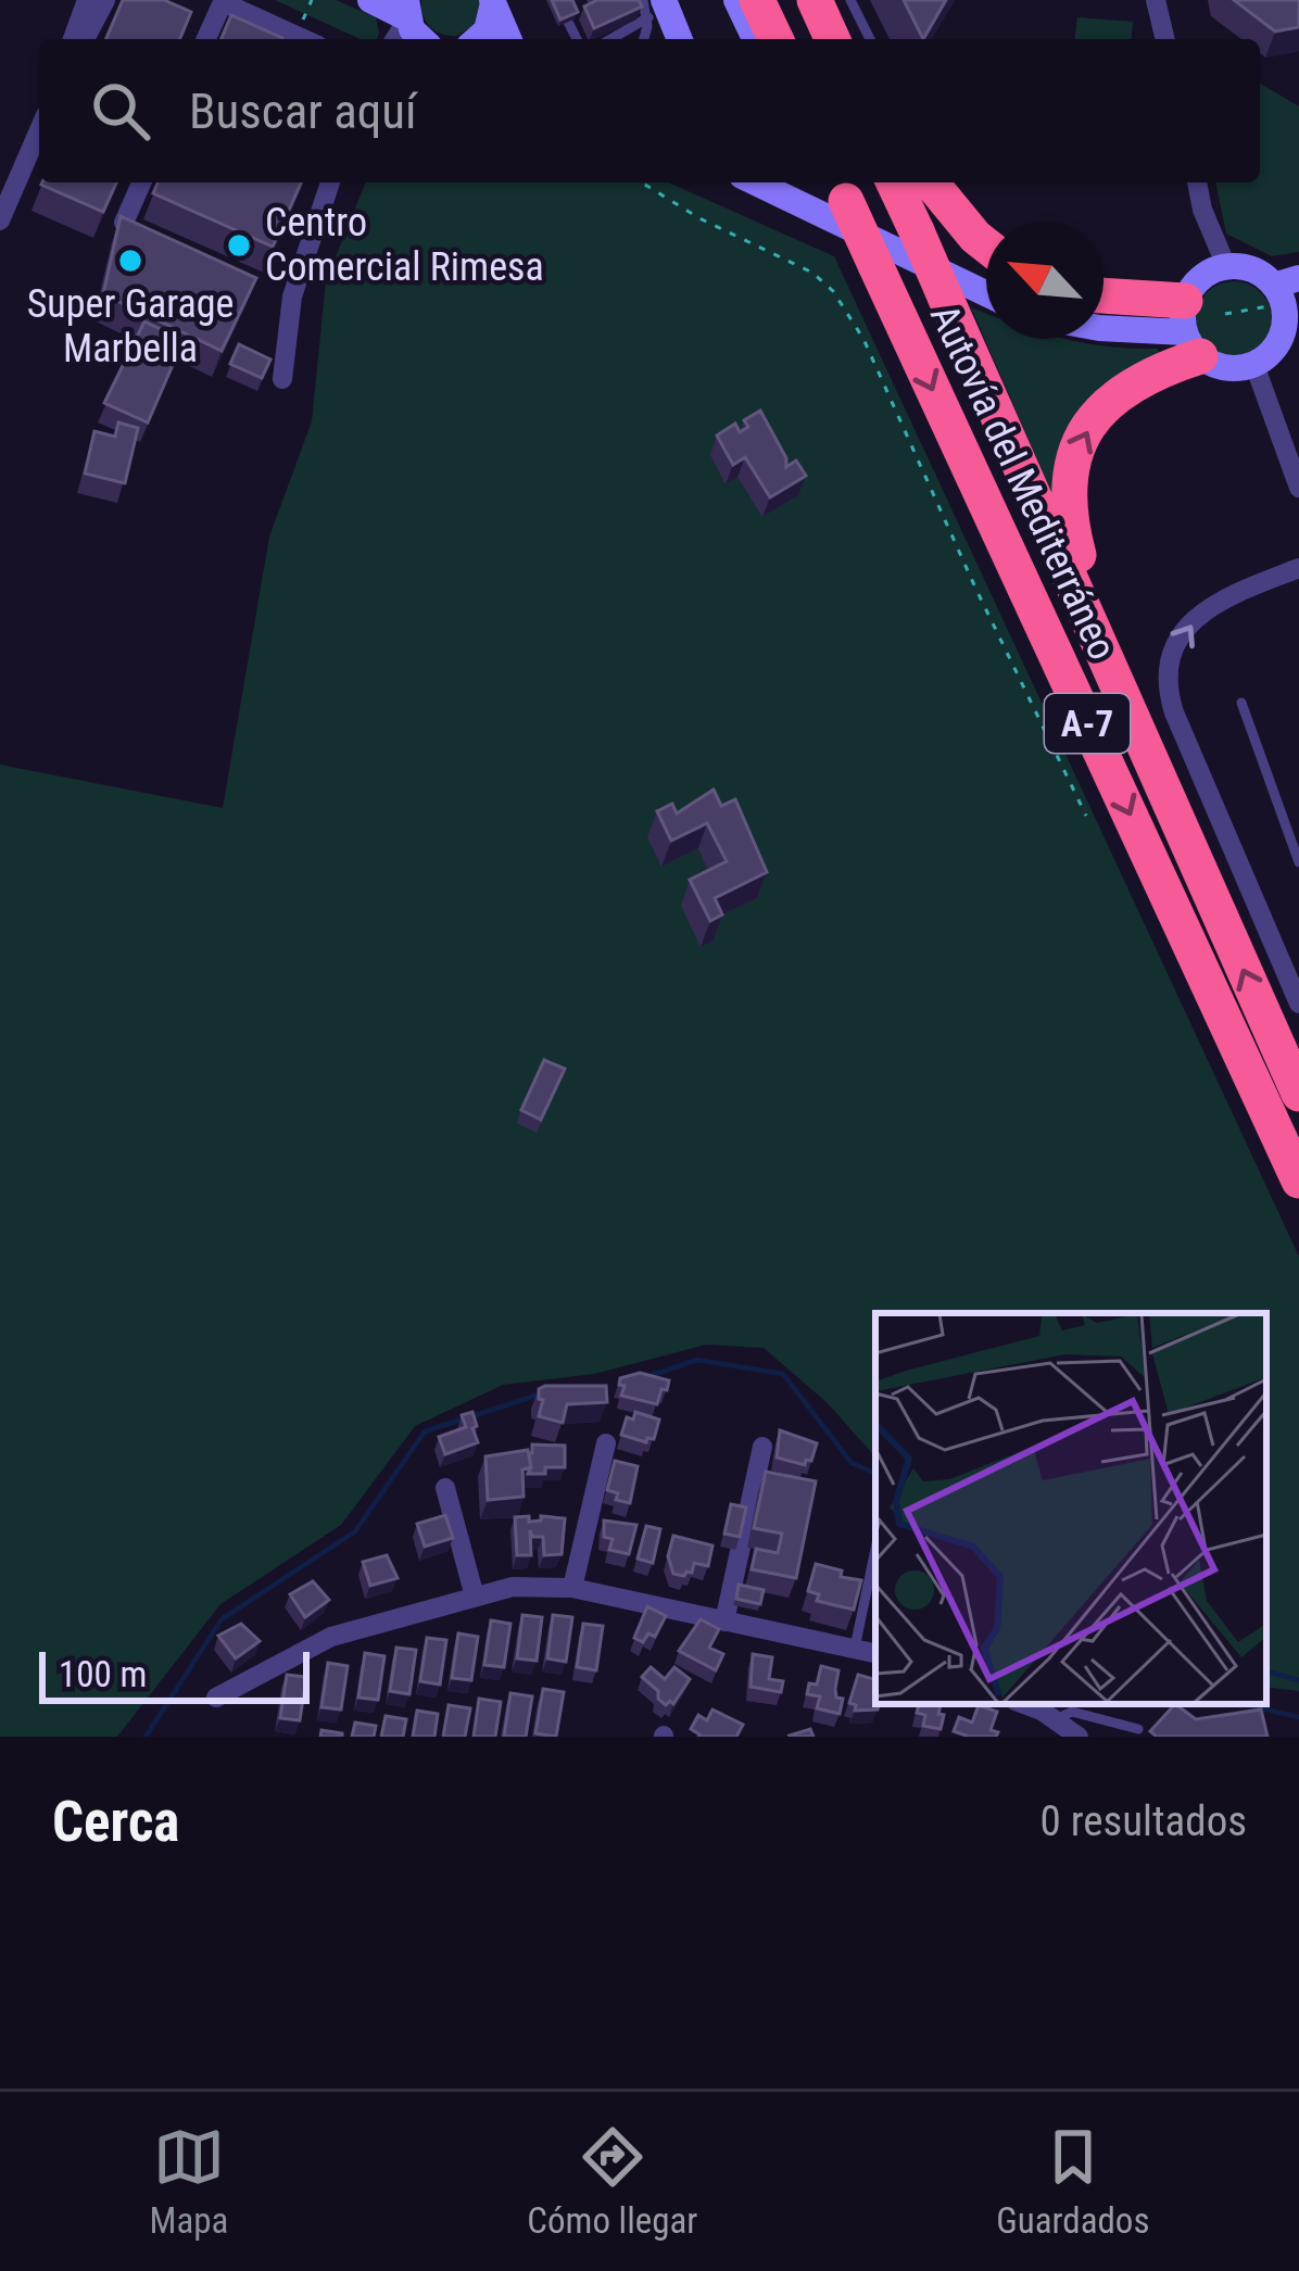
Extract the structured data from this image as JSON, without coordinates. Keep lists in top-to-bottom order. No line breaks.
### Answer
{"streets":{"highway":["Autovía del Mediterráneo","A-7"]},"places":["Centro Comercial Rimesa","Super Garage Marbella"],"scale_bar":"100 m","north":"top left","page":{"search":"Buscar aquí","scale":"100 m","heading":["Cerca","0 resultados"],"nav":["Mapa","Cómo llegar","Guardados"]}}
